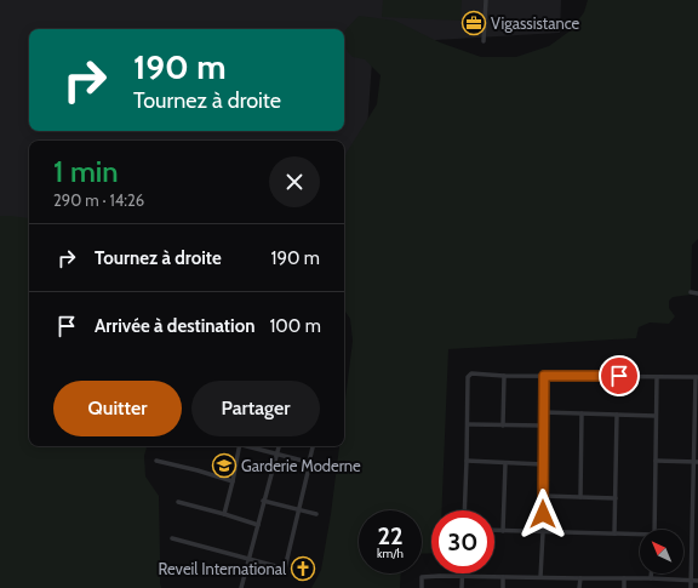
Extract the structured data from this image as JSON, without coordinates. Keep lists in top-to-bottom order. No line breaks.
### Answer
{"places":{"office":["Vigassistance"],"school or university":["Garderie Moderne"],"church":["Reveil International"]},"north":"top left","page":{"turn":["190 m","Tournez à droite"],"heading":["1 min","290 m · 14:26"],"list":[{"name":"Tournez à droite","value":"190 m"},{"name":"Arrivée à destination","value":"100 m"}],"buttons":["Quitter","Partager"],"speed":"22 km/h","limit":"30"}}
